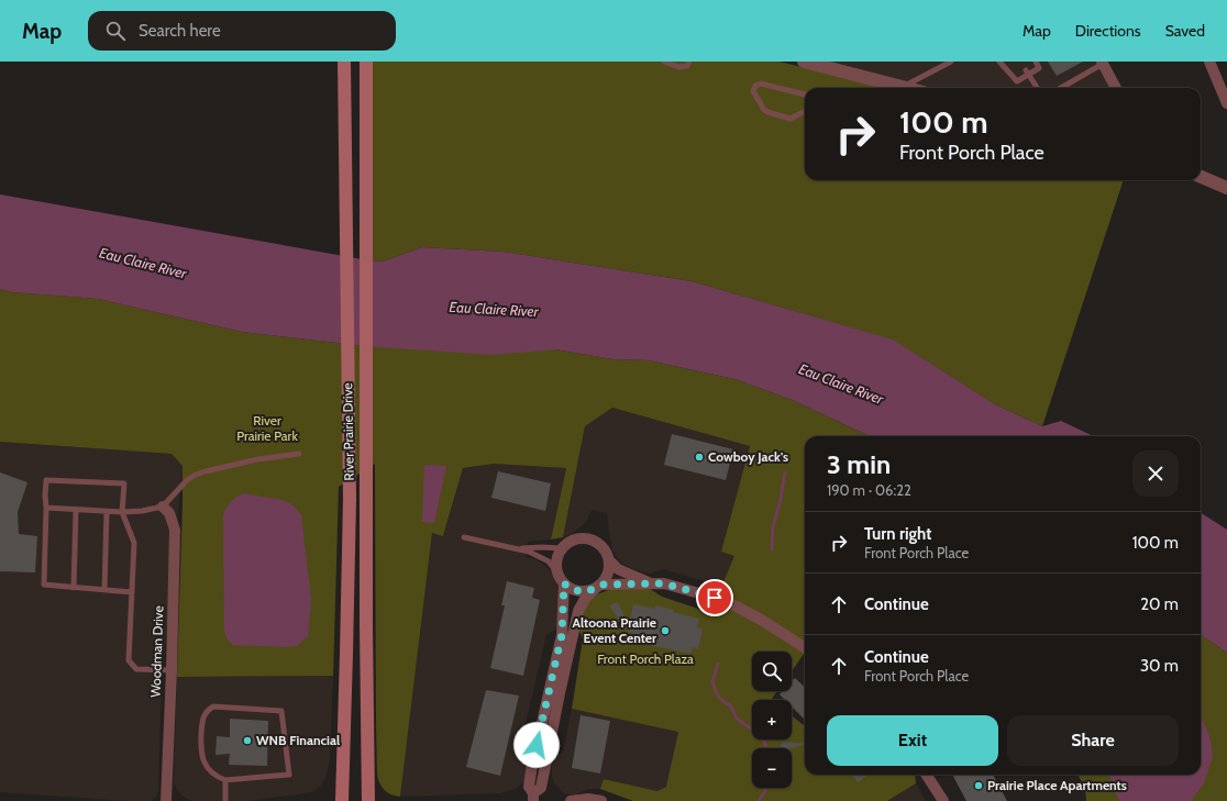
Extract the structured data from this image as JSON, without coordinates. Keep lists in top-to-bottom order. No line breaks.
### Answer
{"streets":{"main road":["River Prairie Drive"],"street":["Woodman Drive"]},"water":["Eau Claire River"],"parks":["River Prairie Park","Front Porch Plaza"],"places":["Cowboy Jack's","Altoona Prairie Event Center","WNB Financial","Prairie Place Apartments"],"page":{"header":"Map","search":"Search here","nav":["Map","Directions","Saved"],"turn":["100 m","Front Porch Place"],"heading":["3 min","190 m · 06:22"],"list":[{"name":"Turn right","note":"Front Porch Place","value":"100 m"},{"name":"Continue","value":"20 m"},{"name":"Continue","note":"Front Porch Place","value":"30 m"}],"map_buttons":["+","−"],"buttons":["Exit","Share"]}}
